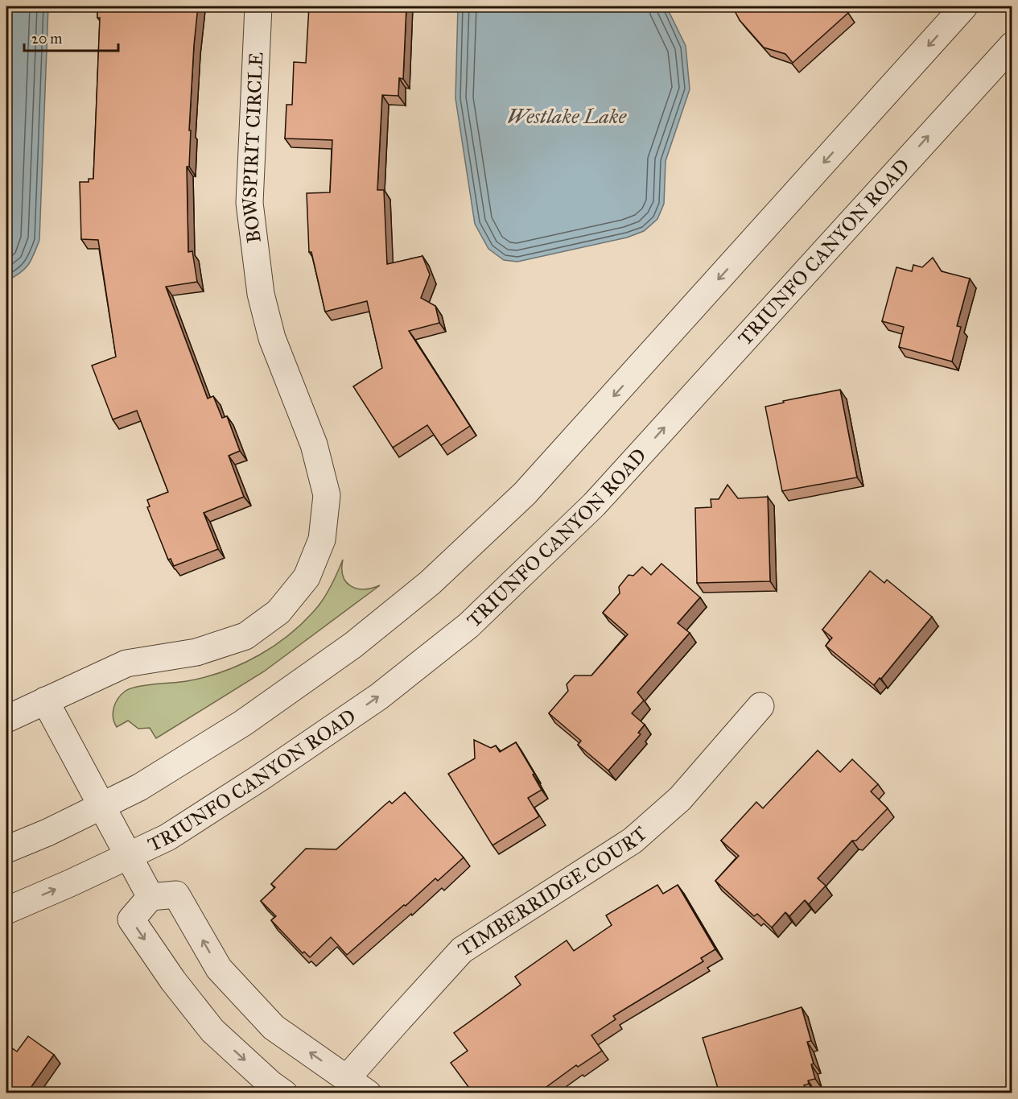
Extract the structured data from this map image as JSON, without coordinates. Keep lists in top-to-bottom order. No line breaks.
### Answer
{"streets":{"street":["BOWSPIRIT CIRCLE","TRIUNFO CANYON ROAD","TIMBERRIDGE COURT"]},"water":["Westlake Lake"],"scale_bar":"20 m"}
